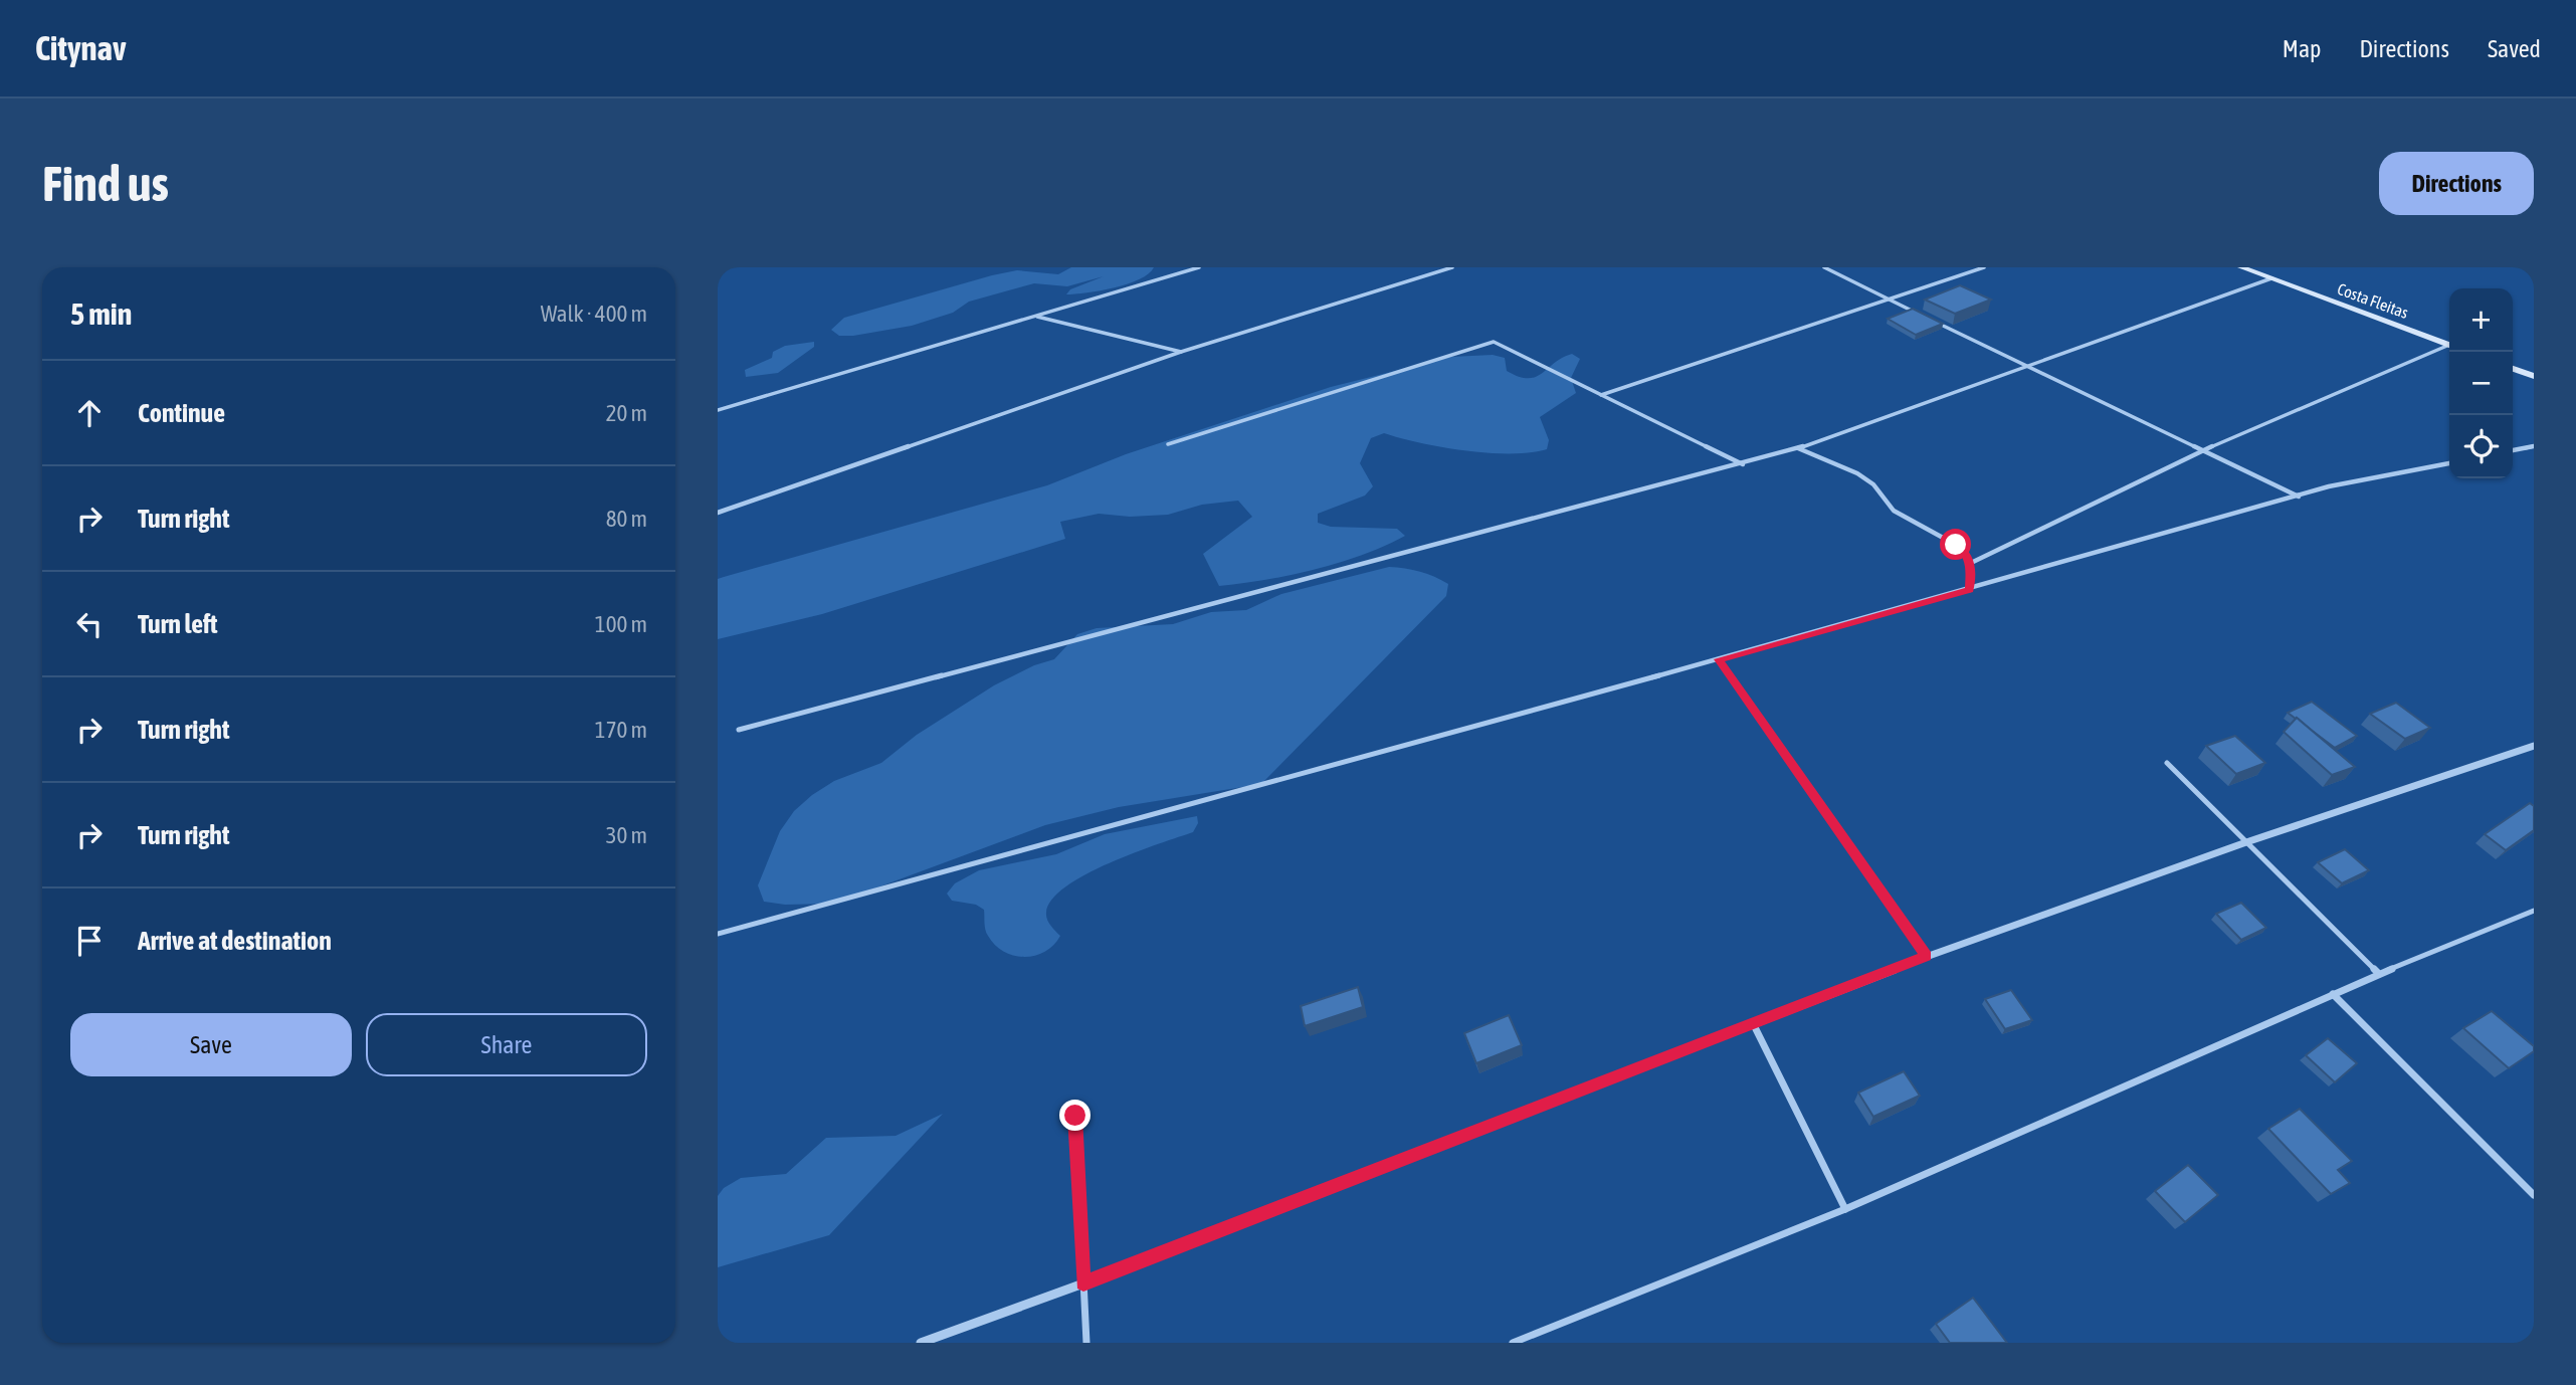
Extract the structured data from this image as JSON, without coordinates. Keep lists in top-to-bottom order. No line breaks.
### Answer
{"streets":{"main road":["Costa Fleitas"]},"page":{"header":"Citynav","nav":["Map","Directions","Saved"],"buttons":["Directions",["Save","Share"]],"title":"Find us","heading":["5 min","Walk · 400 m"],"map_buttons":["+","−"],"list":[["Continue","20 m"],["Turn right","80 m"],["Turn left","100 m"],["Turn right","170 m"],["Turn right","30 m"],"Arrive at destination"]}}
